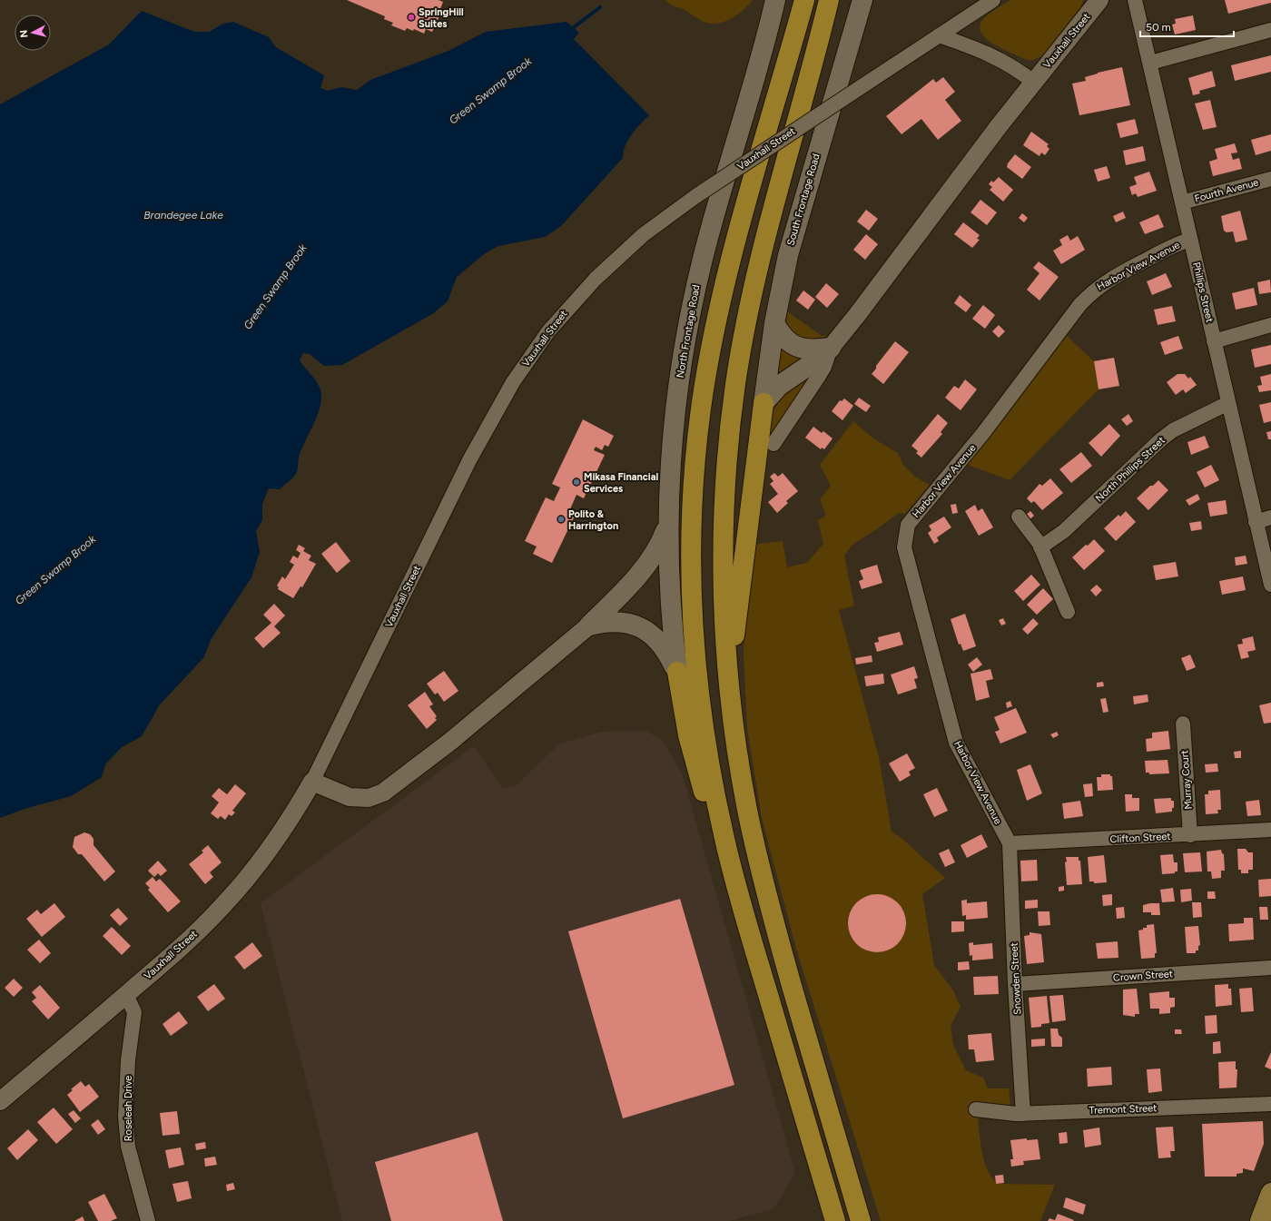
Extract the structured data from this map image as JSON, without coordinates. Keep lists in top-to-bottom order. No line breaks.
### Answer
{"streets":{"main road":["South Frontage Road","North Frontage Road"],"street":["Vauxhall Street","Fourth Avenue","Harbor View Avenue","Phillips Street","North Phillips Street","Murray Court","Clifton Street","Crown Street","Snowden Street","Roseleah Drive","Tremont Street"]},"crossings":[["Vauxhall Street","Roseleah Drive"],["Fourth Avenue","Phillips Street"],["Harbor View Avenue","Phillips Street"],["Harbor View Avenue","Clifton Street"],["Harbor View Avenue","Snowden Street"],["Phillips Street","North Phillips Street"],["Murray Court","Clifton Street"],["Clifton Street","Snowden Street"],["Crown Street","Snowden Street"],["Snowden Street","Tremont Street"]],"water":["Green Swamp Brook","Brandegee Lake"],"places":["SpringHill Suites","Mikasa Financial Services","Polito & Harrington"],"scale_bar":"50 m","north":"left"}
